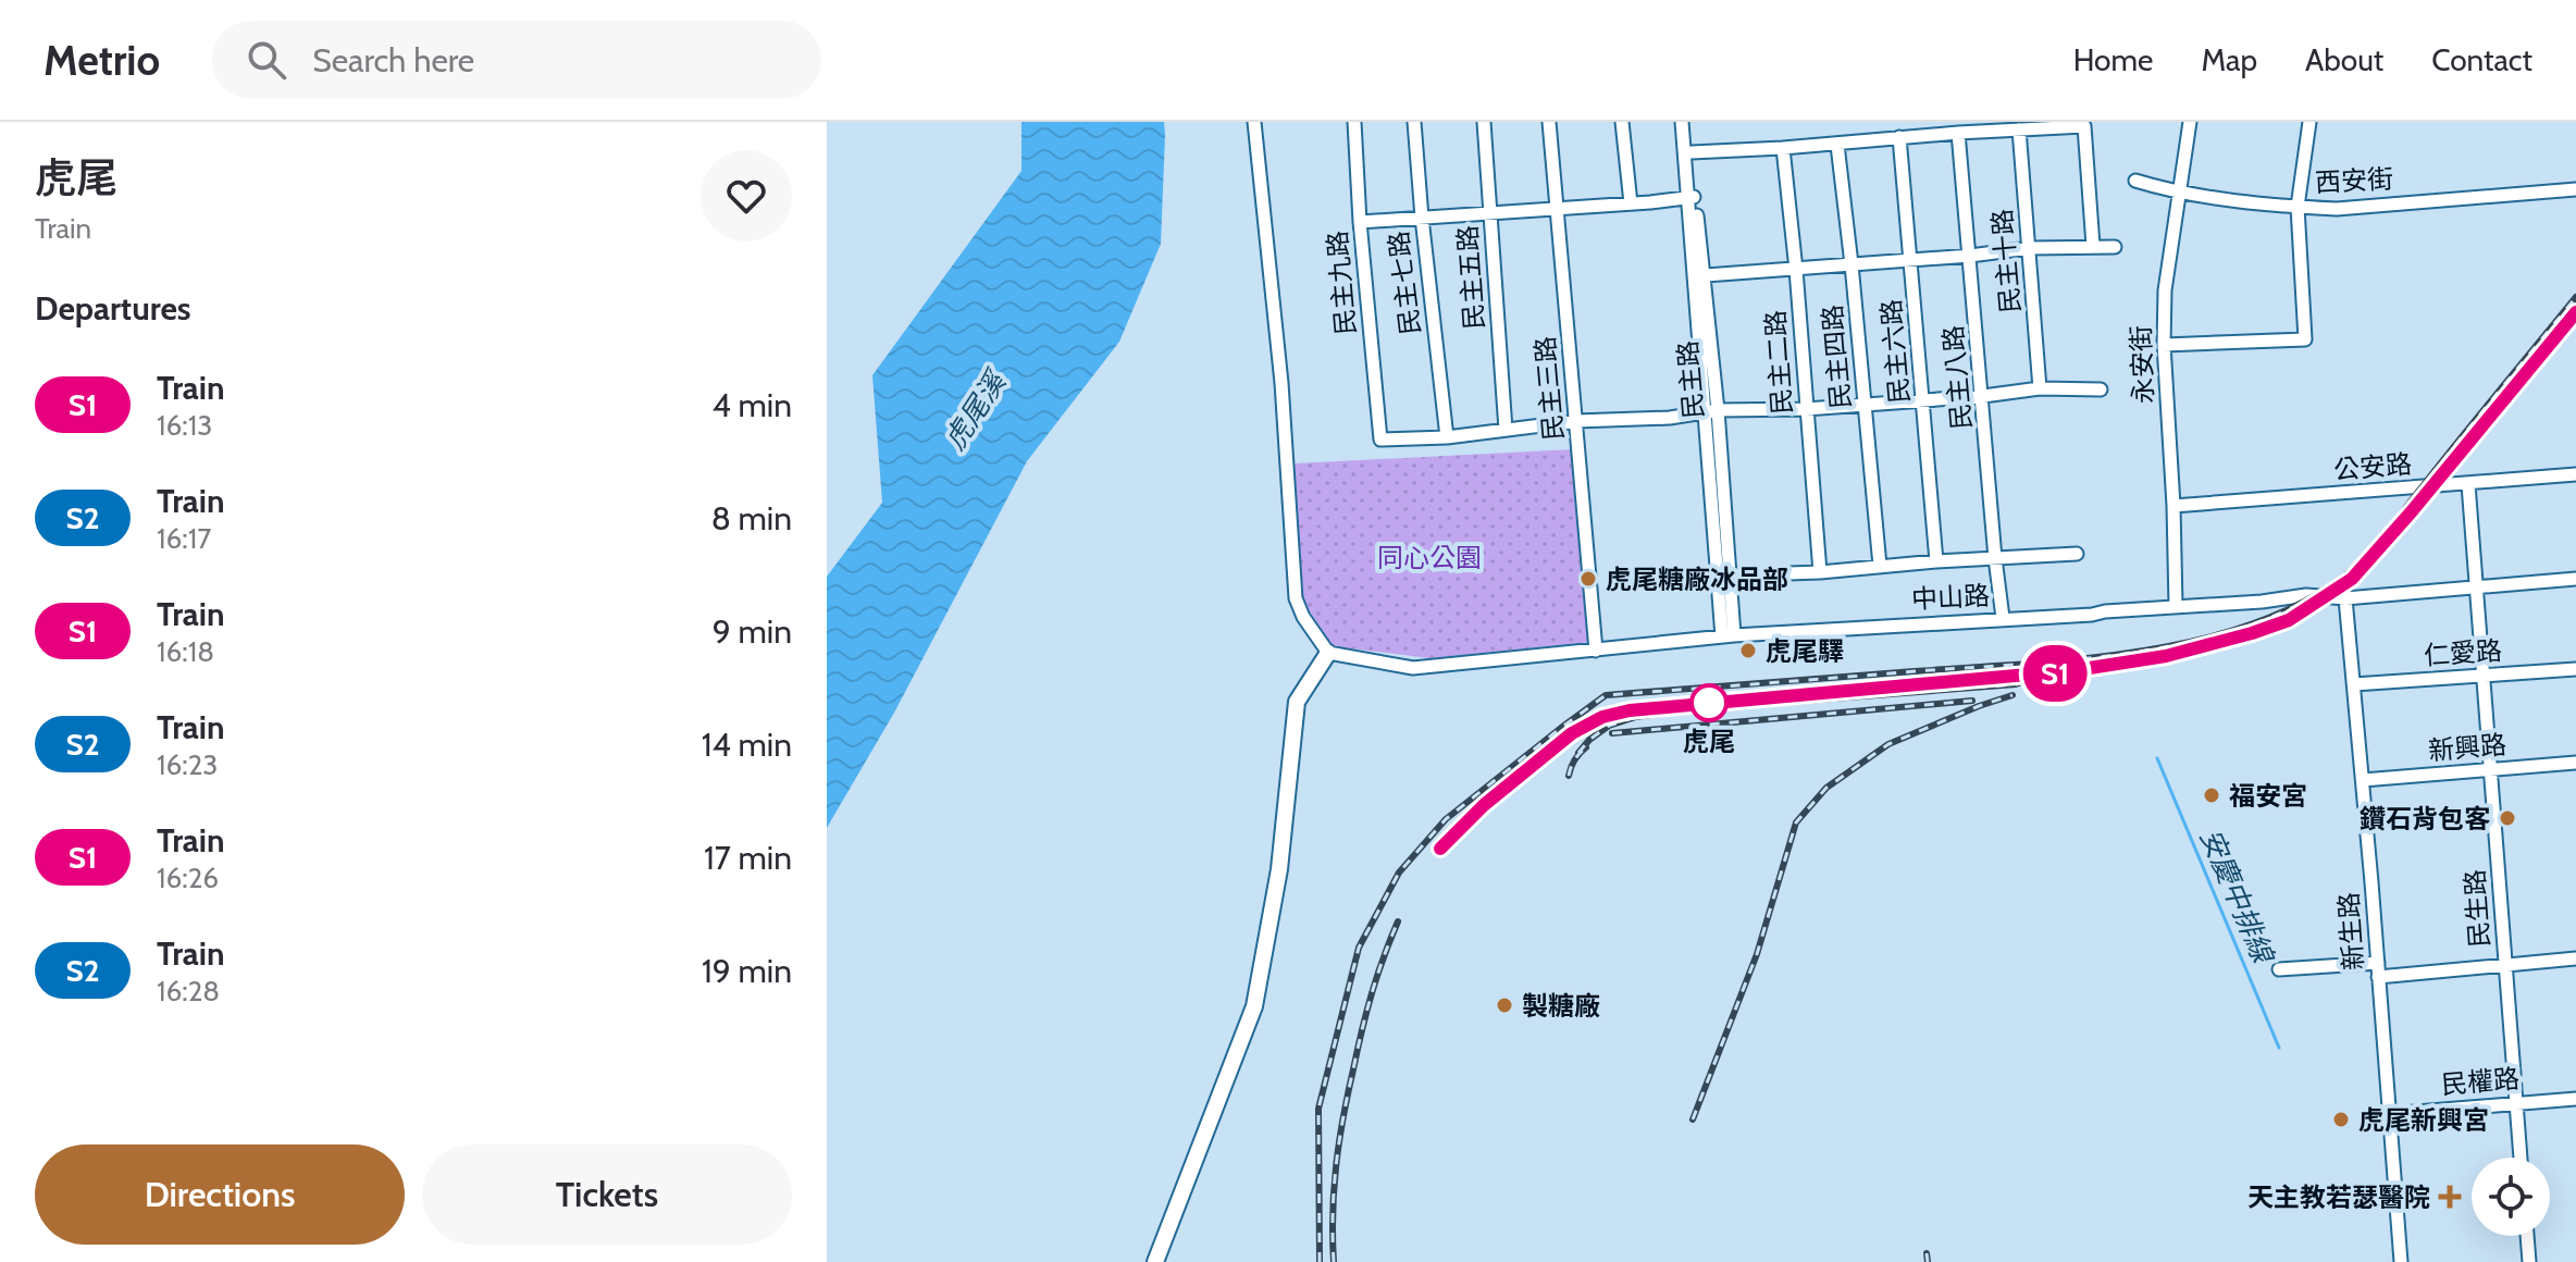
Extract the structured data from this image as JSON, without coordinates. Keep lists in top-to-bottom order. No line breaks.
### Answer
{"streets":{"street":["西安街","民主十路","民主五路","民主九路","民主七路","民主六路","民主四路","民主二路","永安街","民主八路","民主路","民主三路","公安路","中山路","仁愛路","新興路","民生路","新生路","民權路"]},"crossings":[["西安街","永安街"],["民主九路","民主七路"],["永安街","公安路"],["永安街","中山路"],["民主八路","中山路"],["民主路","中山路"],["民主三路","中山路"],["公安路","民生路"],["中山路","民生路"],["中山路","新生路"],["仁愛路","民生路"],["仁愛路","新生路"],["新興路","民生路"],["新興路","新生路"],["民生路","民權路"],["新生路","民權路"]],"water":["虎尾溪","安慶中排線"],"parks":["同心公園"],"places":{"other":["虎尾糖廠冰品部","虎尾驛","虎尾","福安宮","鑽石背包客","製糖廠","虎尾新興宮"],"health":["天主教若瑟醫院"]},"page":{"header":"Metrio","search":"Search here","nav":["Home","Map","About","Contact"],"heading":[["虎尾","Train"],"Departures"],"on_map":"S1","list":[{"mark":"S1","name":"Train","note":"16:13","value":"4 min"},{"mark":"S2","name":"Train","note":"16:17","value":"8 min"},{"mark":"S1","name":"Train","note":"16:18","value":"9 min"},{"mark":"S2","name":"Train","note":"16:23","value":"14 min"},{"mark":"S1","name":"Train","note":"16:26","value":"17 min"},{"mark":"S2","name":"Train","note":"16:28","value":"19 min"}],"buttons":["Directions","Tickets"]}}
